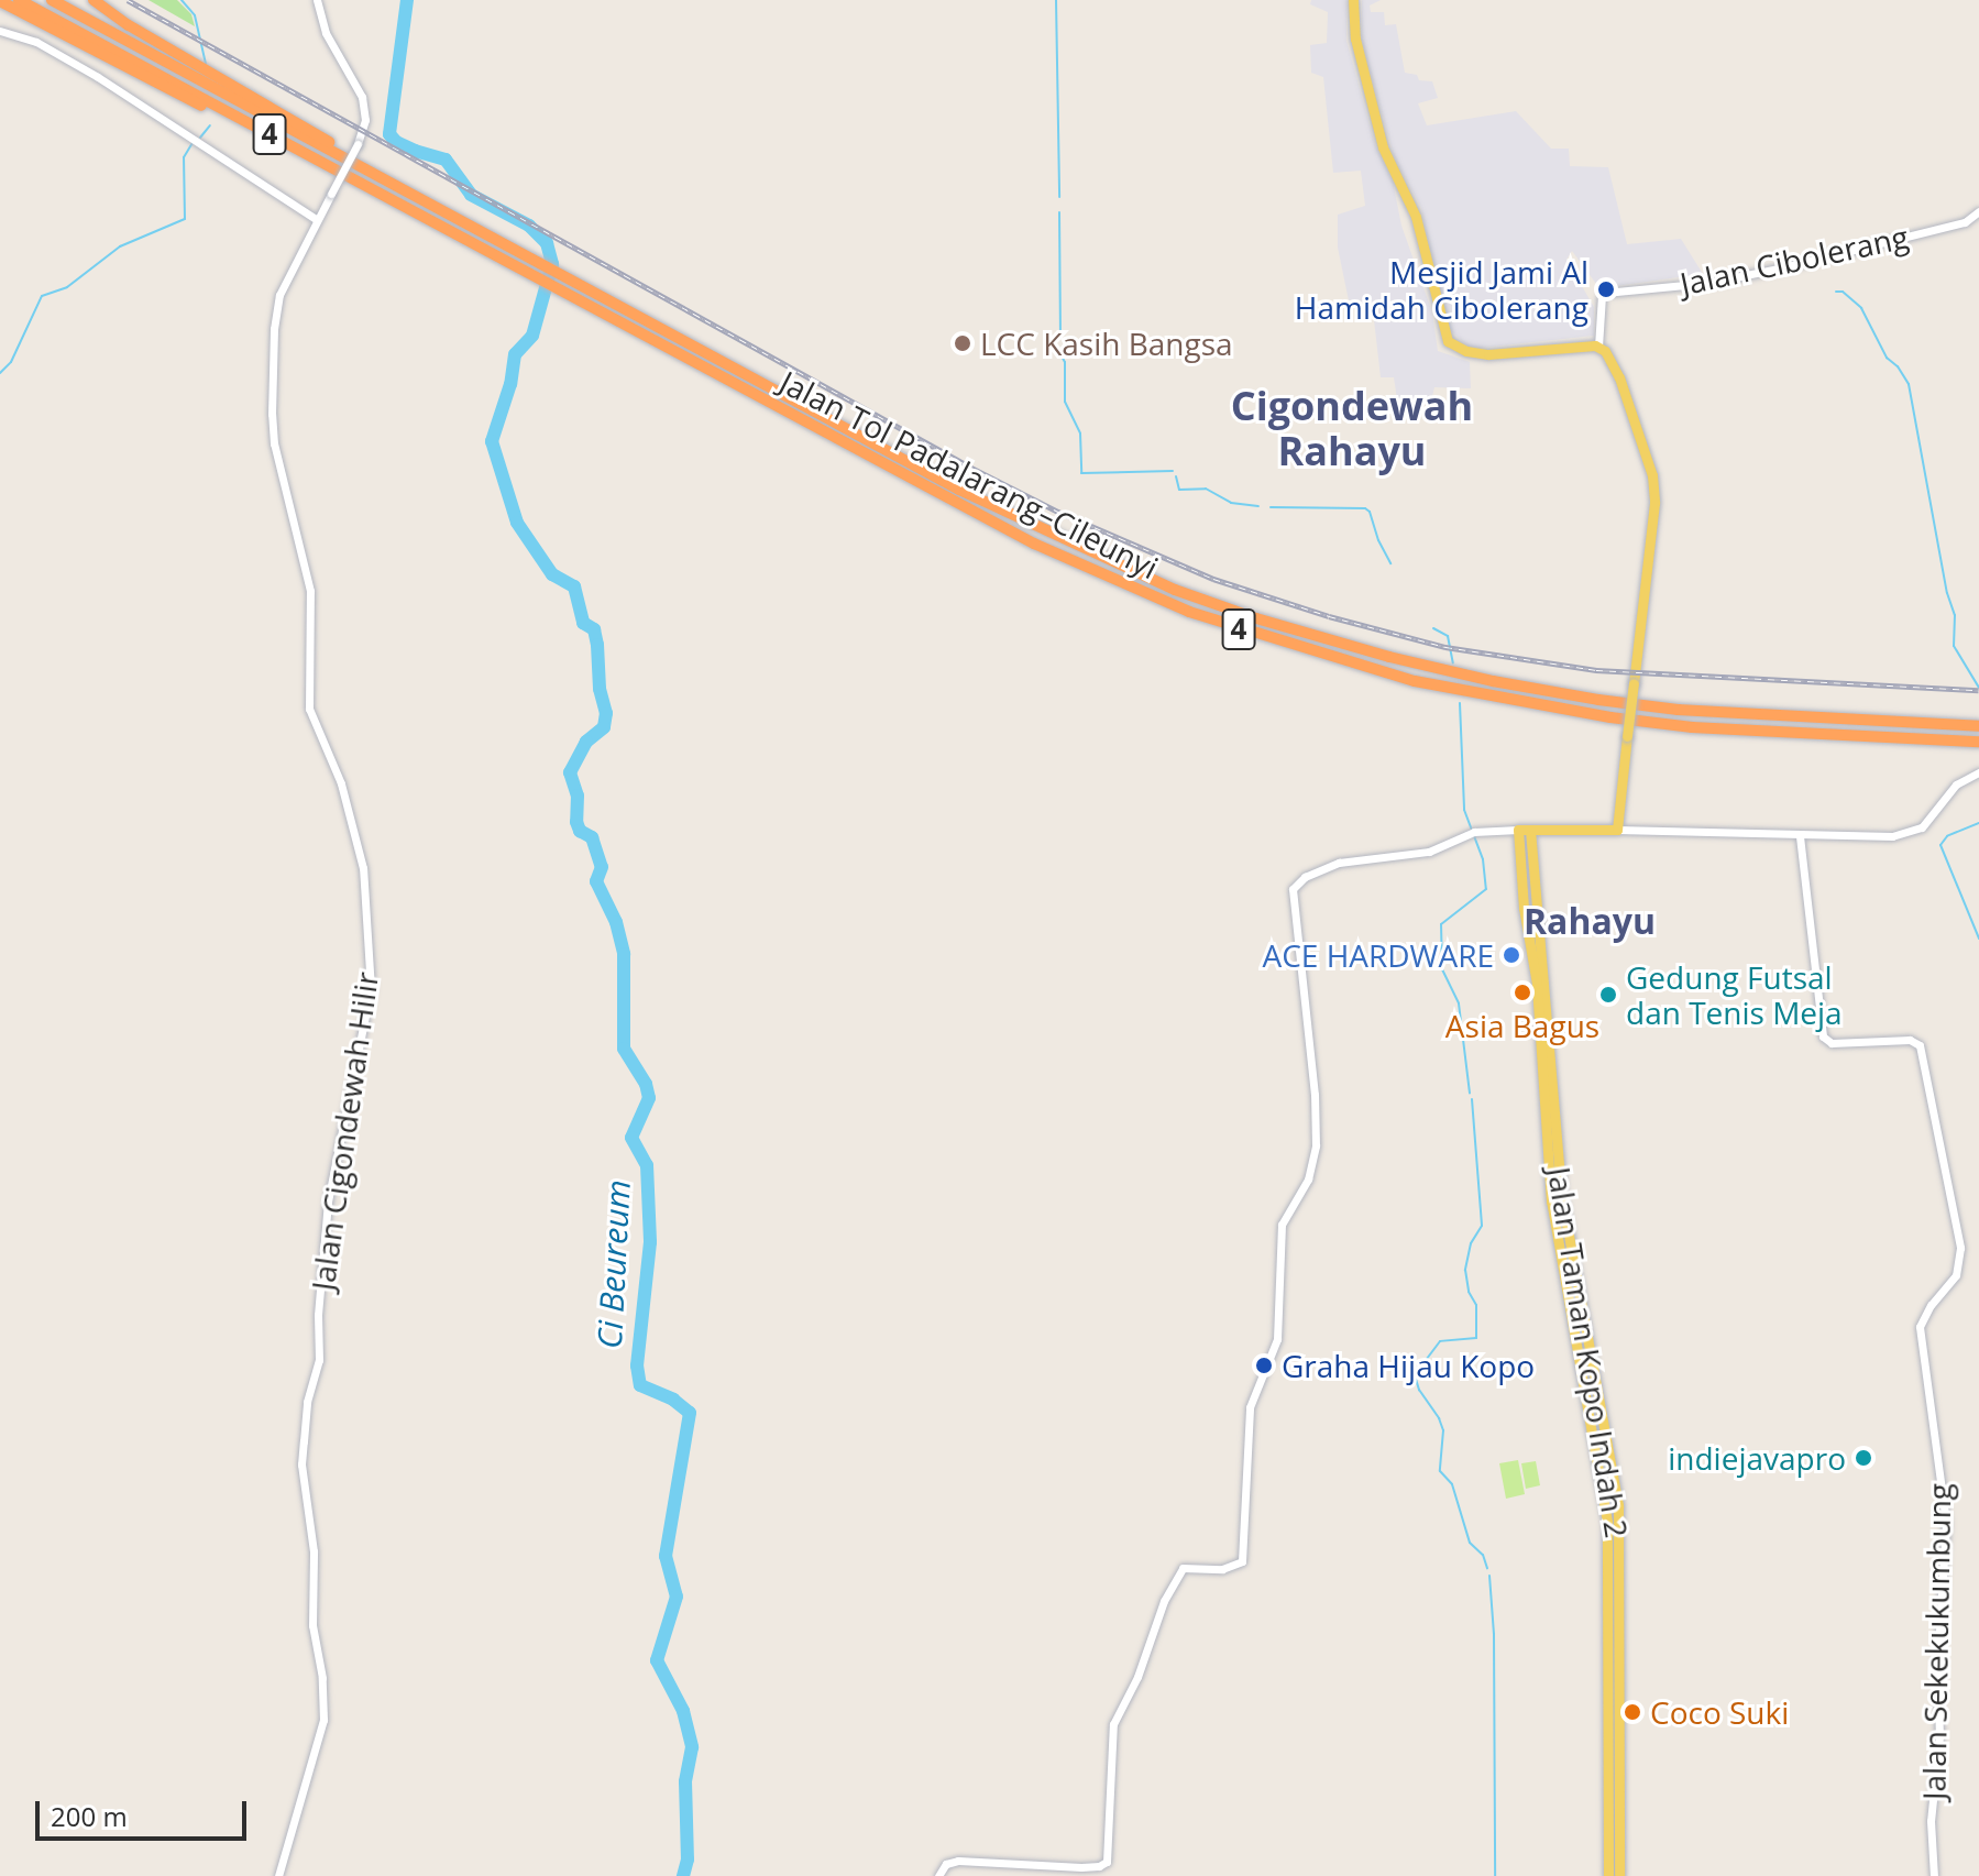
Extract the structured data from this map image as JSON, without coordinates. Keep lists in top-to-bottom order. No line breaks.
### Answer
{"streets":{"highway":["4","Jalan Tol Padalarang–Cileunyi"],"main road":["Jalan Taman Kopo Indah 2"],"street":["Jalan Cibolerang","Jalan Cigondewah Hilir","Jalan Sekekukumbung"]},"districts":["Cigondewah Rahayu","Rahayu"],"water":["Ci Beureum"],"places":["Mesjid Jami Al Hamidah Cibolerang","LCC Kasih Bangsa","ACE HARDWARE","Asia Bagus","Gedung Futsal dan Tenis Meja","Graha Hijau Kopo","indiejavapro","Coco Suki"],"scale_bar":"200 m"}
